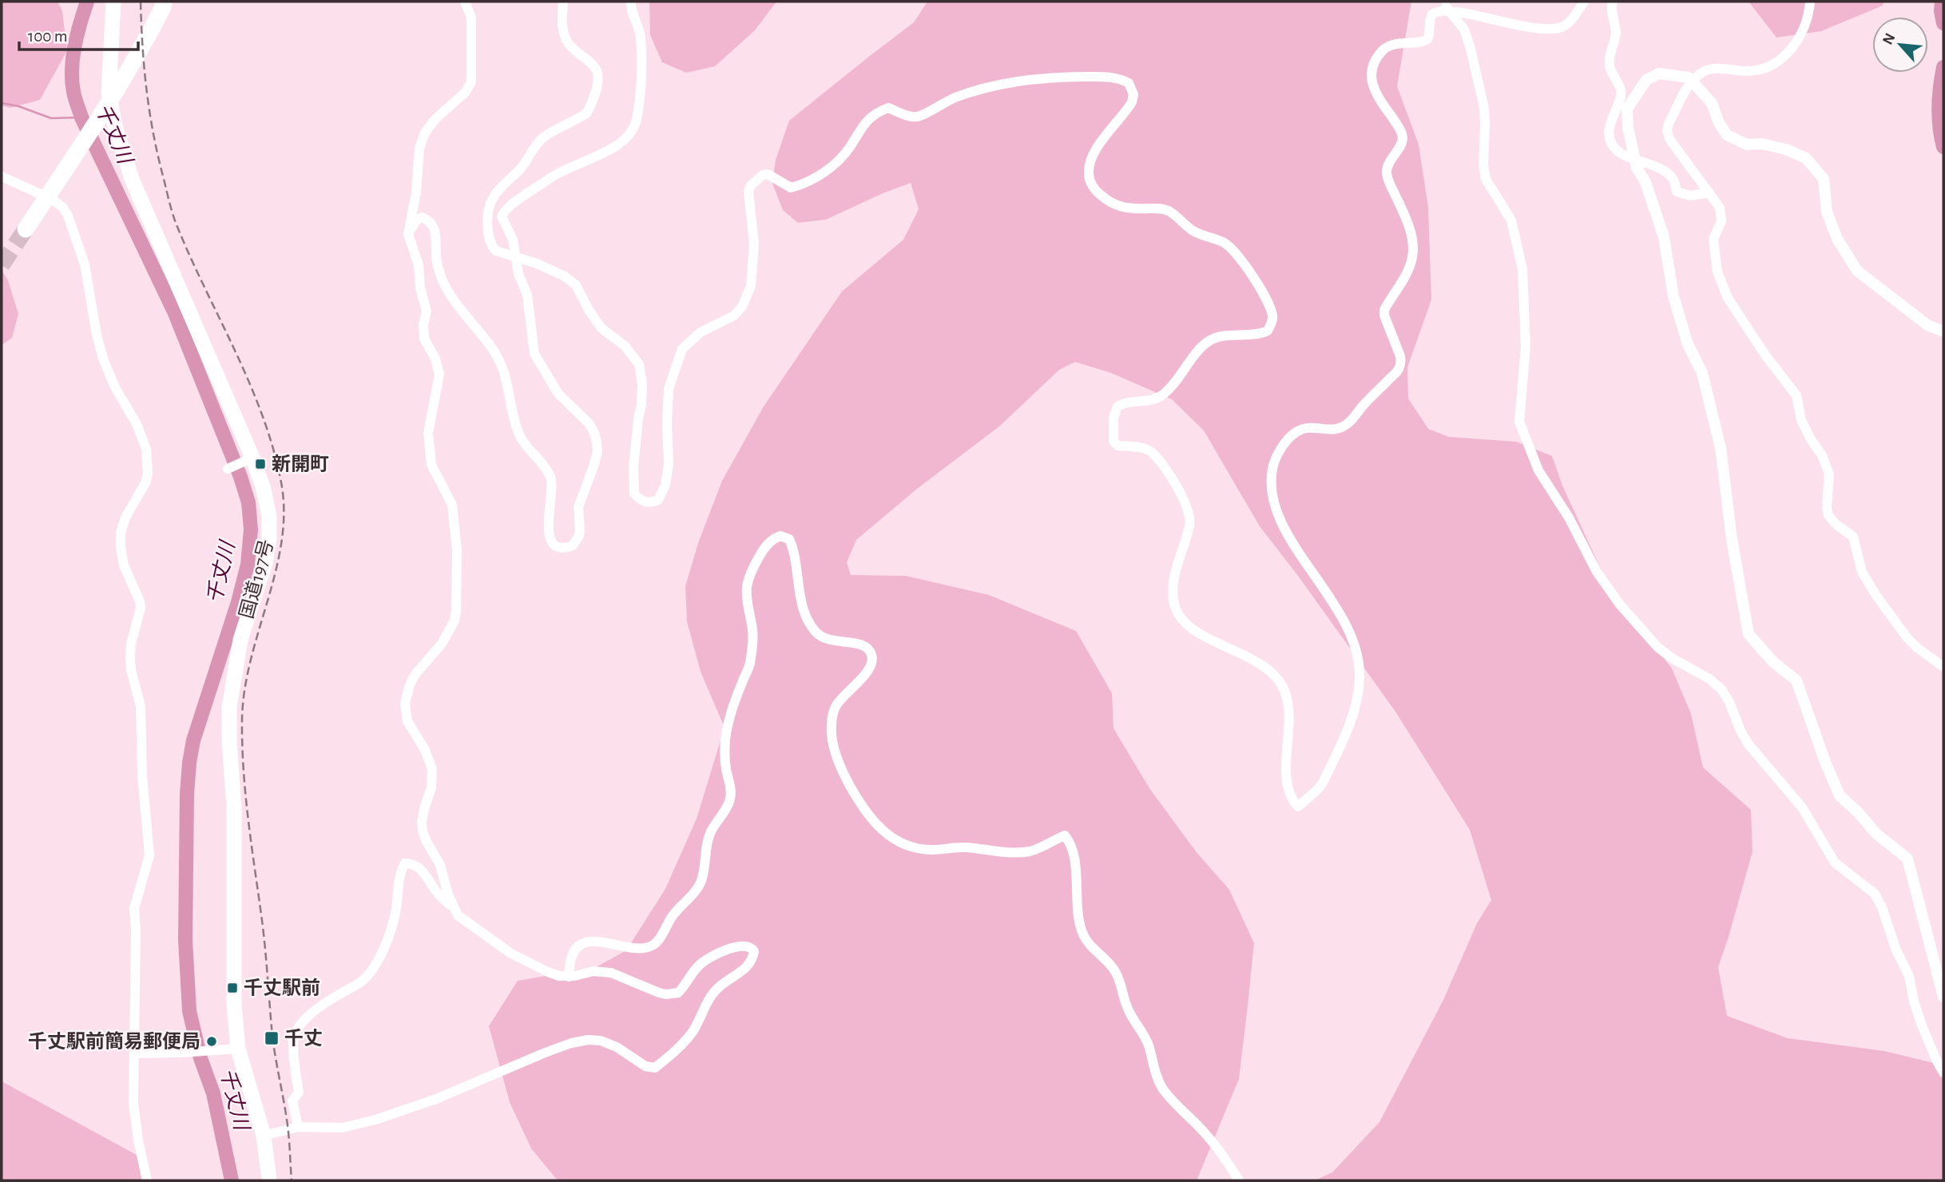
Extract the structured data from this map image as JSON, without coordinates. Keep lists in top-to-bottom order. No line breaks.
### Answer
{"streets":{"highway":["国道197号"]},"water":["千丈川"],"places":{"transit":["新開町","千丈駅前","千丈"],"other":["千丈駅前簡易郵便局"]},"scale_bar":"100 m","north":"top left"}
